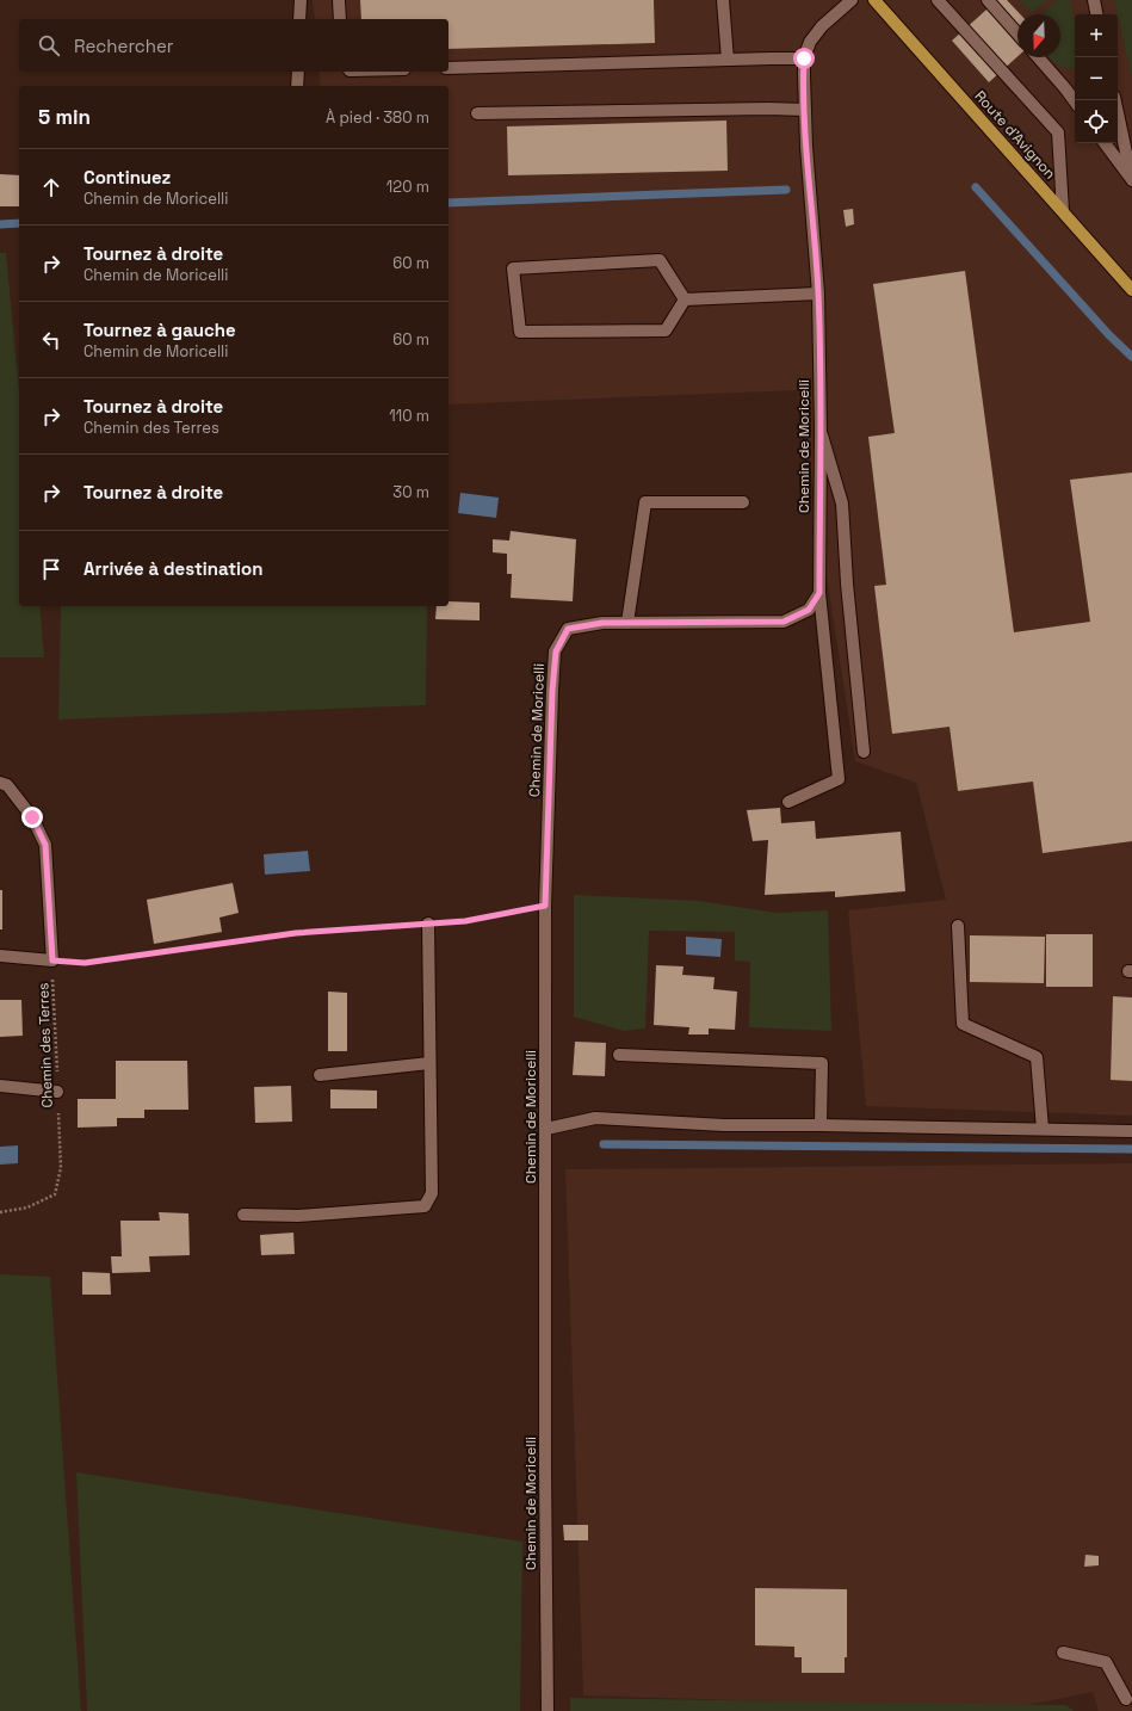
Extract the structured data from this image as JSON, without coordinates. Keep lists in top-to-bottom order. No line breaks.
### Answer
{"streets":{"main road":["Route d'Avignon"],"street":["Chemin de Moricelli"],"path":["Chemin des Terres"]},"crossings":[["Chemin de Moricelli","Chemin des Terres"]],"north":"bottom","page":{"map_buttons":["+","−"],"search":"Rechercher","heading":["5 min","À pied · 380 m"],"list":[["Continuez","Chemin de Moricelli","120 m"],["Tournez à droite","Chemin de Moricelli","60 m"],["Tournez à gauche","Chemin de Moricelli","60 m"],["Tournez à droite","Chemin des Terres","110 m"],["Tournez à droite","30 m"],"Arrivée à destination"]}}
